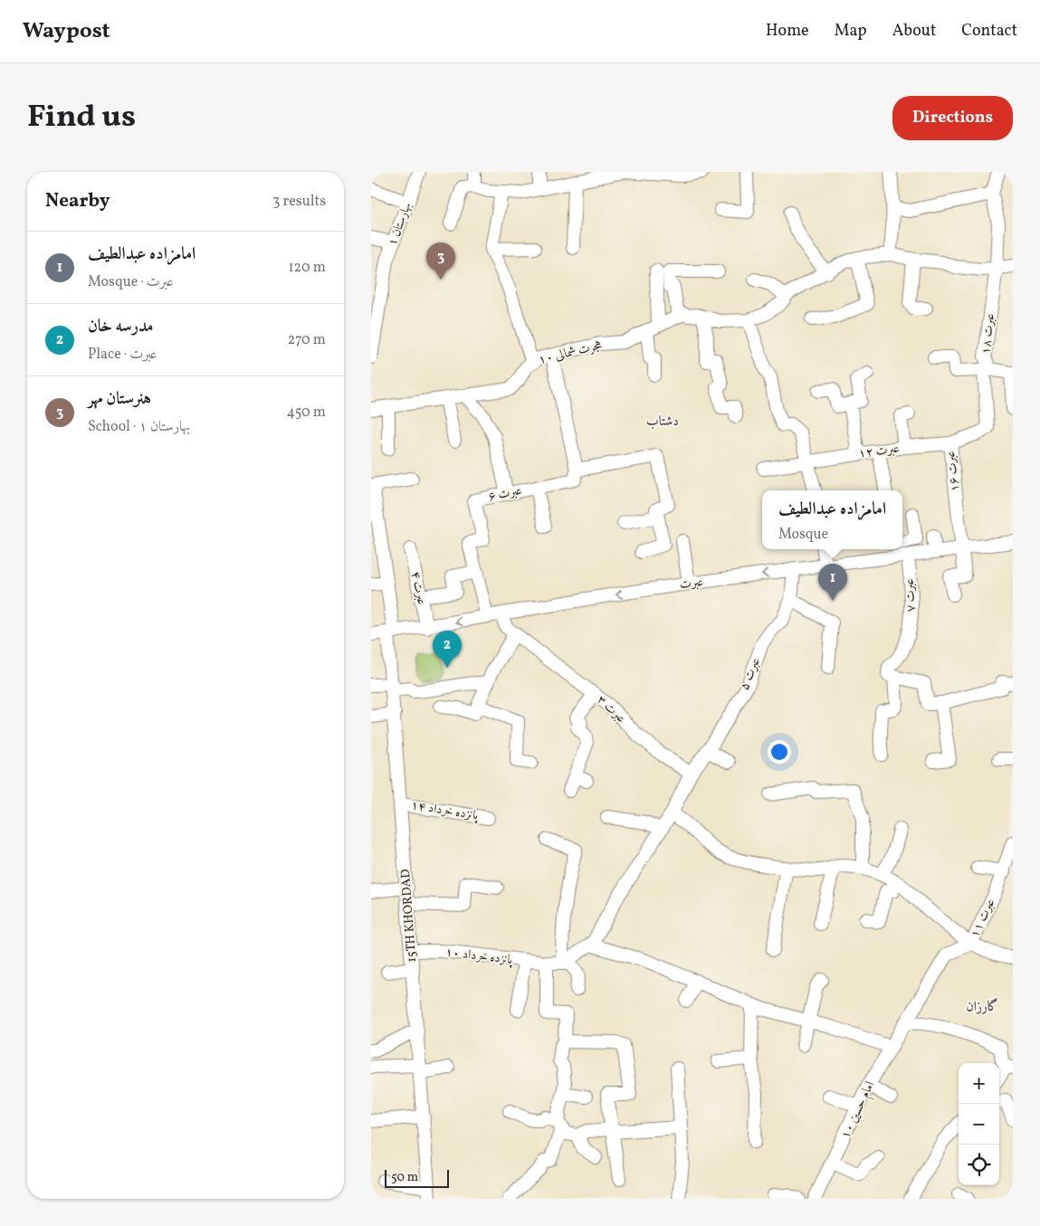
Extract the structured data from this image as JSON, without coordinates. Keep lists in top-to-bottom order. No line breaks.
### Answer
{"streets":{"street":["بهارستان ۱","عبرت ۱۸","هجرت شمالی ۱۰","عبرت ۱۲","عبرت ۱۶","عبرت ۶","عبرت","عبرت ۴","عبرت ۷","عبرت ۵","عبرت ۳","پانزده خرداد ۱۴","15TH KHORDAD","عبرت ۱۱","پانزده خرداد ۱۰","امام حسین ۱۰"]},"crossings":[["عبرت ۱۸","عبرت ۱۶"],["عبرت ۱۲","عبرت ۱۶"],["عبرت ۱۶","عبرت"],["عبرت ۶","عبرت"],["عبرت","عبرت ۴"],["عبرت","عبرت ۷"],["عبرت","عبرت ۵"],["عبرت","عبرت ۳"],["عبرت","15TH KHORDAD"],["عبرت ۵","عبرت ۳"],["پانزده خرداد ۱۴","15TH KHORDAD"],["15TH KHORDAD","پانزده خرداد ۱۰"],["عبرت ۱۱","امام حسین ۱۰"]],"one_way":["عبرت"],"districts":["دشتاب","گارزان"],"scale_bar":"50 m","page":{"header":"Waypost","nav":["Home","Map","About","Contact"],"title":"Find us","buttons":"Directions","heading":["Nearby","3 results"],"list":[{"mark":"1","name":"امامزاده عبدالطیف","note":"Mosque · عبرت","value":"120 m"},{"mark":"2","name":"مدرسه خان","note":"Place · عبرت","value":"270 m"},{"mark":"3","name":"هنرستان مهر","note":"School · بهارستان ۱","value":"450 m"}],"pins":["3","1","2"],"popup":["امامزاده عبدالطیف","Mosque"],"map_buttons":["+","−"],"scale":"50 m"}}
